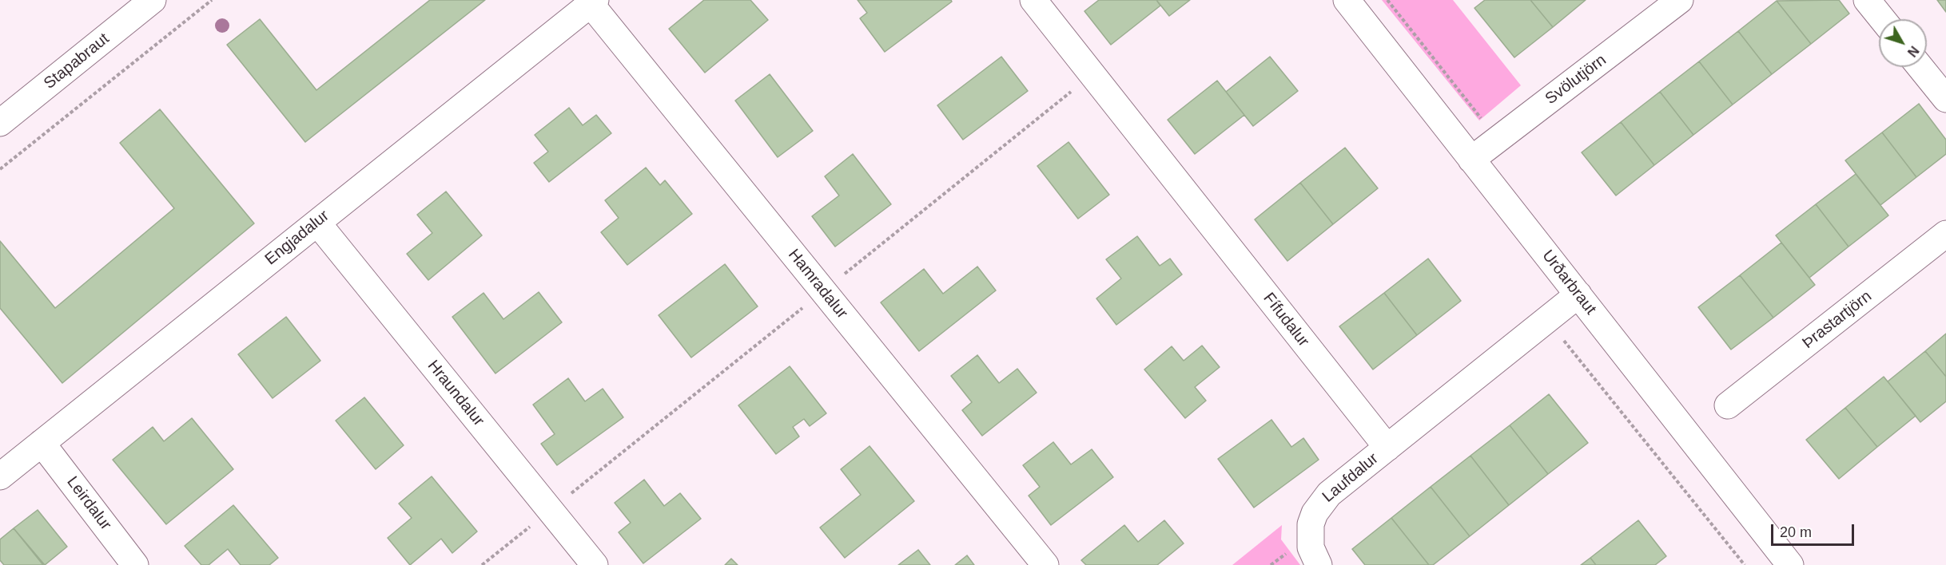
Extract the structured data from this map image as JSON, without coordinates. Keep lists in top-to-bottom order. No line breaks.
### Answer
{"streets":{"street":["Stapabraut","Svölutjörn","Engjadalur","Urðarbraut","Hamradalur","Fífudalur","Þrastartjörn","Hraundalur","Laufdalur","Leirdalur"]},"crossings":[["Svölutjörn","Urðarbraut"],["Engjadalur","Hamradalur"],["Engjadalur","Hraundalur"],["Engjadalur","Leirdalur"],["Fífudalur","Laufdalur"]],"scale_bar":"20 m","north":"bottom right"}
